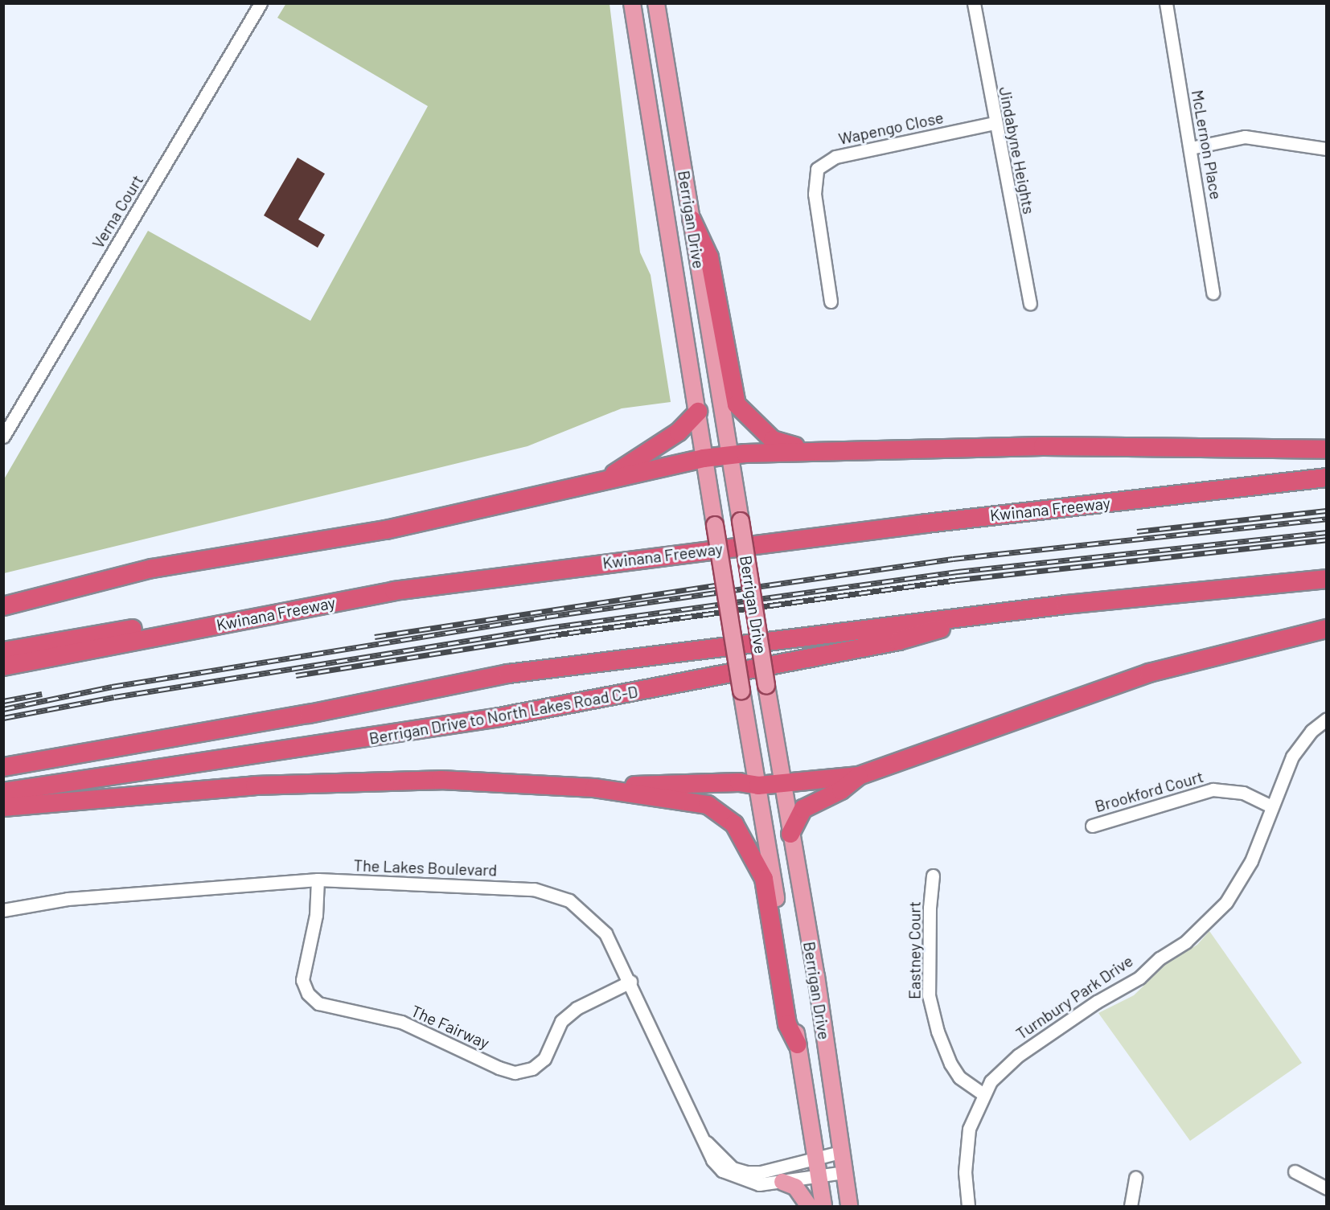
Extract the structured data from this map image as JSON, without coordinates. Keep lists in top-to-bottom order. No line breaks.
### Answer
{"streets":{"highway":["Kwinana Freeway","Berrigan Drive to North Lakes Road C-D"],"main road":["Berrigan Drive"],"street":["Wapengo Close","McLernon Place","Jindabyne Heights","Verna Court","Brookford Court","The Lakes Boulevard","Eastney Court","Turnbury Park Drive","The Fairway"]},"crossings":[["Wapengo Close","Jindabyne Heights"],["Berrigan Drive","The Lakes Boulevard"],["Brookford Court","Turnbury Park Drive"],["The Lakes Boulevard","The Fairway"],["Eastney Court","Turnbury Park Drive"]]}
